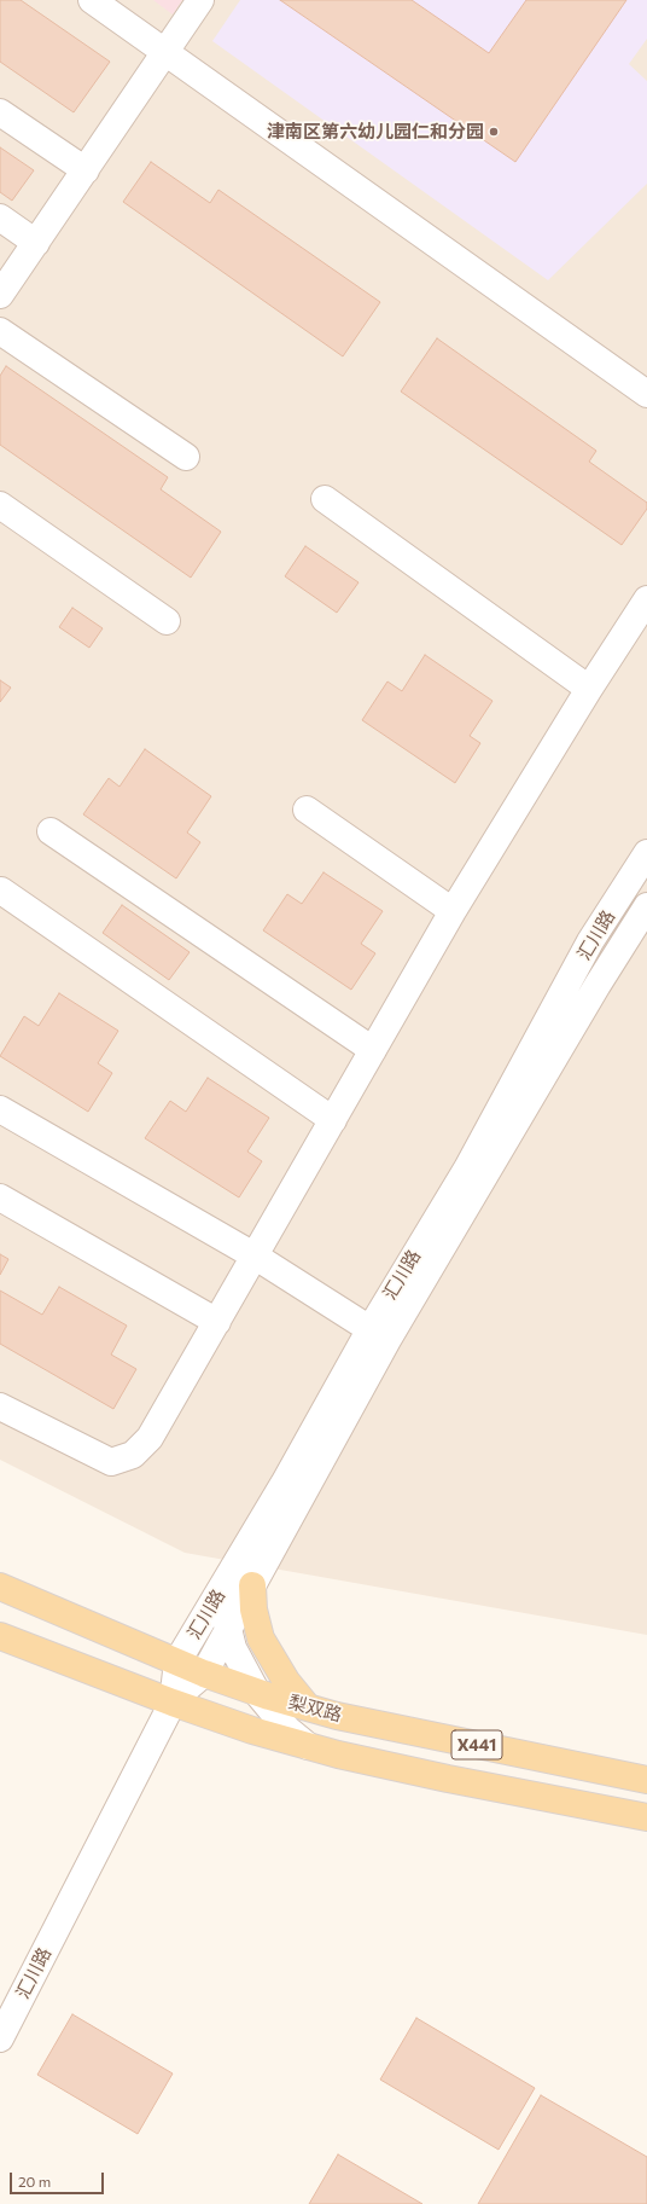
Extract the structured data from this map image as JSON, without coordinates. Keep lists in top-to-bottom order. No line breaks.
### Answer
{"streets":{"main road":["梨双路","X441"],"street":["汇川路"]},"crossings":[["汇川路","梨双路"]],"places":["津南区第六幼儿园仁和分园"],"scale_bar":"20 m"}
